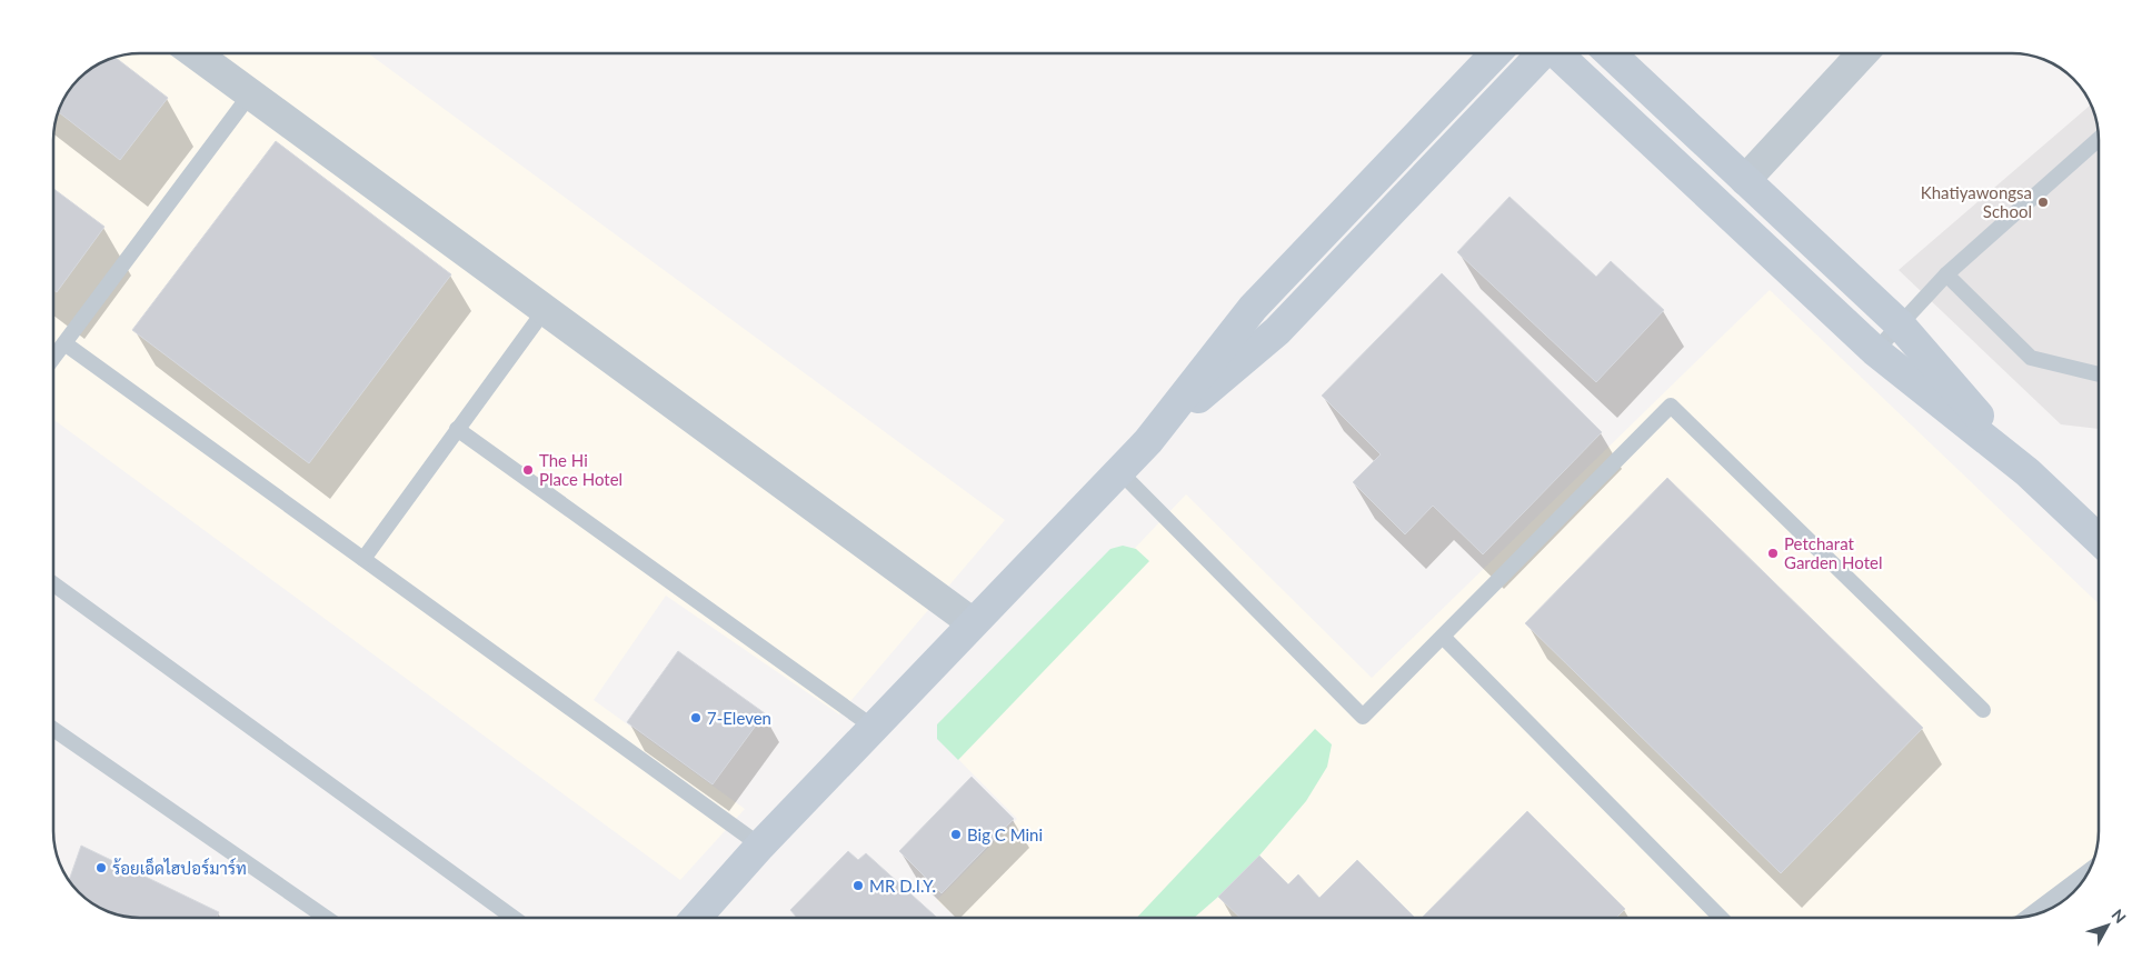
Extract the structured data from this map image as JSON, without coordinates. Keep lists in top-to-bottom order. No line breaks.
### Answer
{"places":["Khatiyawongsa School","The Hi Place Hotel","Petcharat Garden Hotel","7-Eleven","Big C Mini","ร้อยเอ็ดไฮปอร์มาร์ท","MR D.I.Y."],"north":"top right"}
